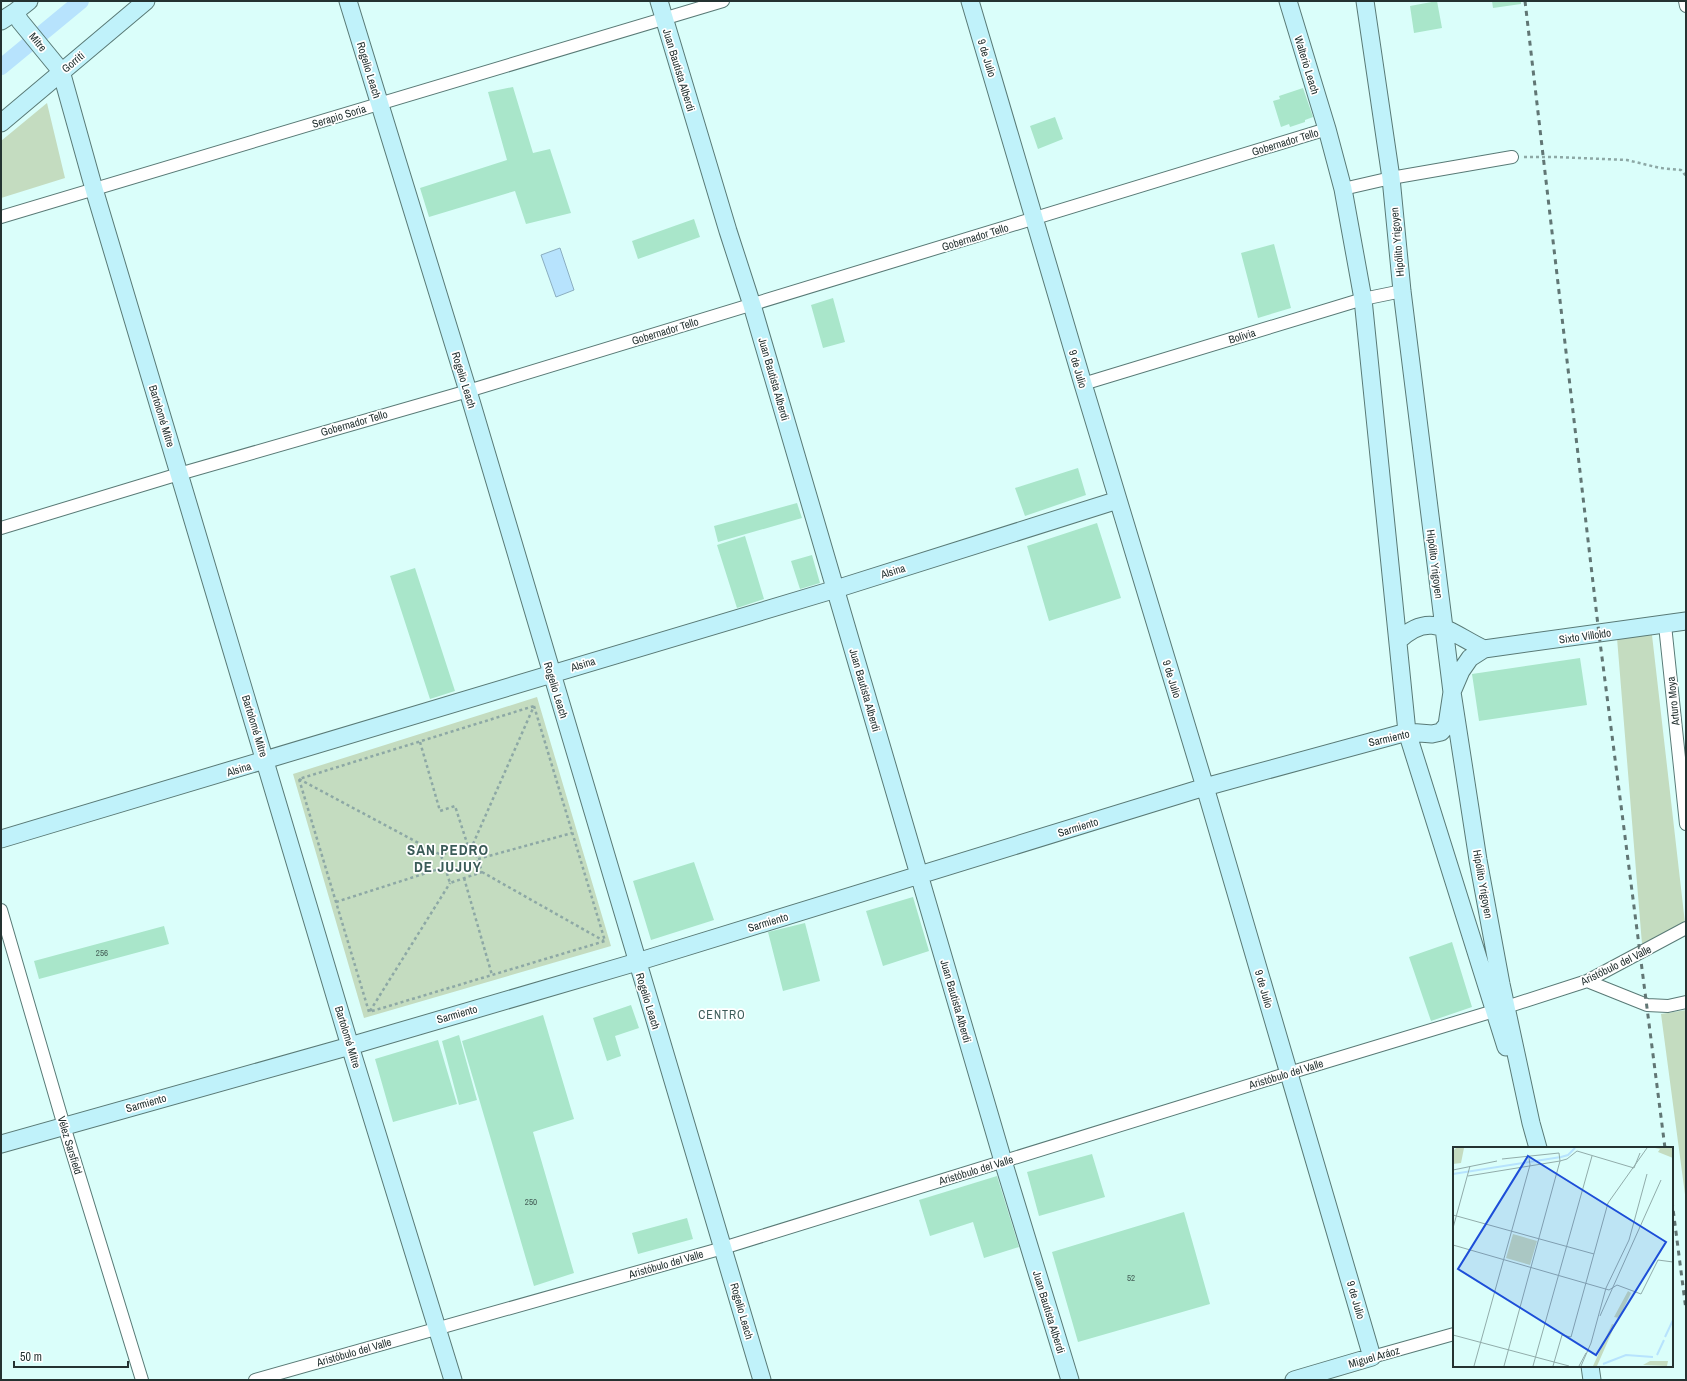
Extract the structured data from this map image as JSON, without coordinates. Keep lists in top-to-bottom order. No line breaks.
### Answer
{"streets":{"street":["Mitre","9 de Julio","Gorriti","Walterio Leach","Rogelio Leach","Juan Bautista Alberdi","Serapio Soria","Gobernador Tello","Hipólito Yrigoyen","Bolivia","Bartolomé Mitre","Alsina","Sixto Villoldo","Arturo Moya","Sarmiento","Aristóbulo del Valle","Vélez Sarsfield","Miguel Aráoz"]},"crossings":[["Mitre","Gorriti"],["Mitre","Bartolomé Mitre"],["9 de Julio","Gobernador Tello"],["9 de Julio","Bolivia"],["9 de Julio","Alsina"],["9 de Julio","Sarmiento"],["9 de Julio","Aristóbulo del Valle"],["9 de Julio","Miguel Aráoz"],["Gorriti","Bartolomé Mitre"],["Walterio Leach","Gobernador Tello"],["Walterio Leach","Hipólito Yrigoyen"],["Rogelio Leach","Serapio Soria"],["Rogelio Leach","Gobernador Tello"],["Rogelio Leach","Alsina"],["Rogelio Leach","Sarmiento"],["Rogelio Leach","Aristóbulo del Valle"],["Juan Bautista Alberdi","Serapio Soria"],["Juan Bautista Alberdi","Gobernador Tello"],["Juan Bautista Alberdi","Alsina"],["Juan Bautista Alberdi","Sarmiento"],["Juan Bautista Alberdi","Aristóbulo del Valle"],["Serapio Soria","Bartolomé Mitre"],["Gobernador Tello","Hipólito Yrigoyen"],["Gobernador Tello","Bartolomé Mitre"],["Hipólito Yrigoyen","Bolivia"],["Hipólito Yrigoyen","Sarmiento"],["Hipólito Yrigoyen","Aristóbulo del Valle"],["Bartolomé Mitre","Alsina"],["Bartolomé Mitre","Sarmiento"],["Bartolomé Mitre","Aristóbulo del Valle"],["Sixto Villoldo","Arturo Moya"],["Sixto Villoldo","Sarmiento"],["Sarmiento","Vélez Sarsfield"]],"districts":["SAN PEDRO DE JUJUY","CENTRO"],"house_numbers":["256","250","52"],"scale_bar":"50 m"}
